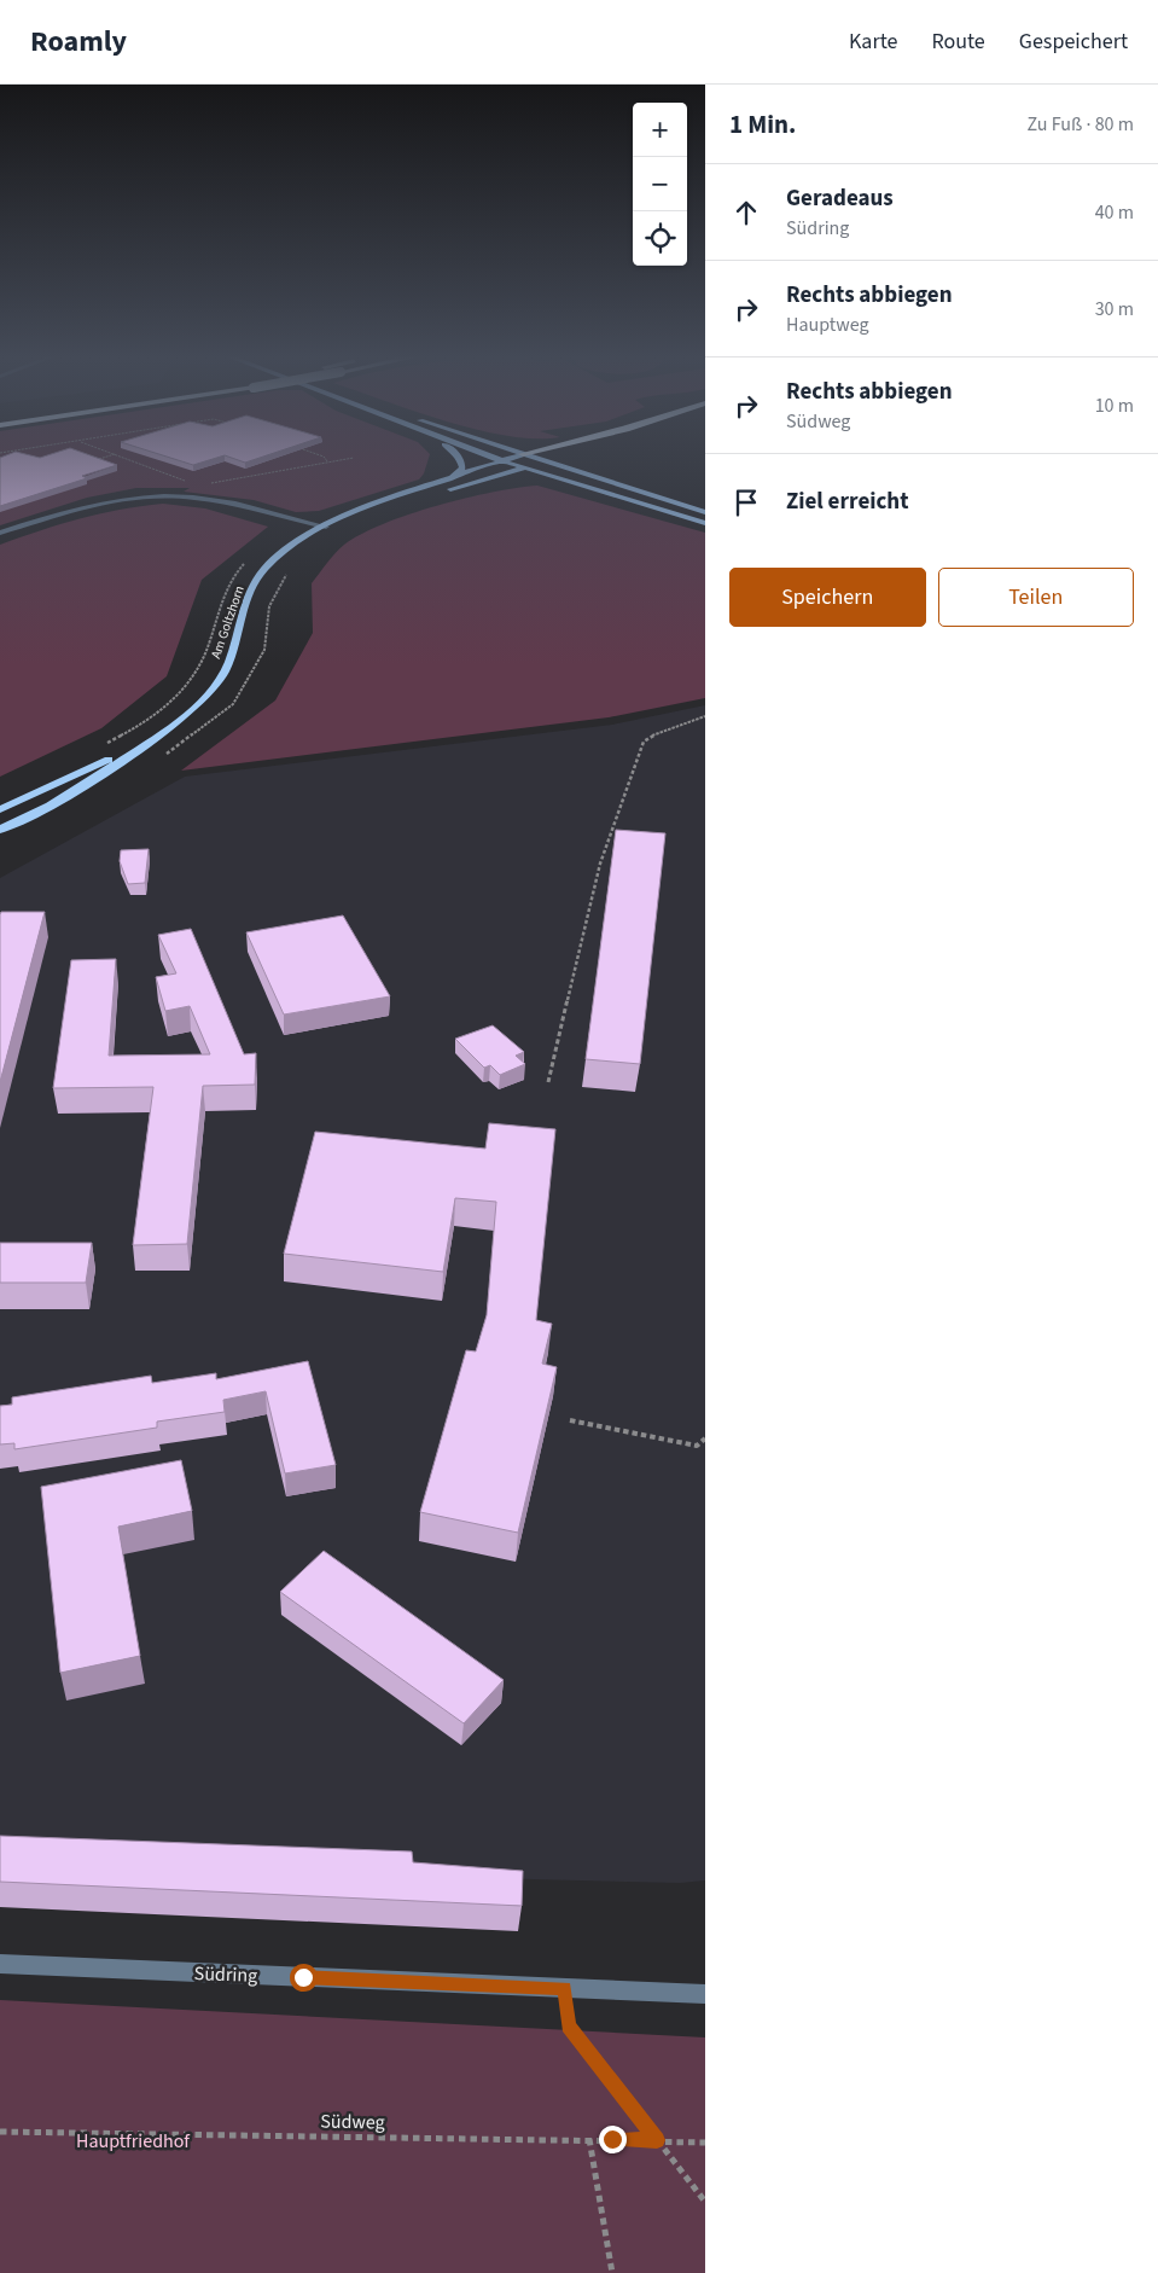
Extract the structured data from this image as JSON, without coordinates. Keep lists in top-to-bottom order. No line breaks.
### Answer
{"streets":{"main road":["Am Goltzhorn"],"street":["Südring"],"path":["Südweg"]},"parks":["Hauptfriedhof"],"page":{"header":"Roamly","nav":["Karte","Route","Gespeichert"],"heading":["1 Min.","Zu Fuß · 80 m"],"map_buttons":["+","−"],"list":[["Geradeaus","Südring","40 m"],["Rechts abbiegen","Hauptweg","30 m"],["Rechts abbiegen","Südweg","10 m"],"Ziel erreicht"],"buttons":["Speichern","Teilen"]}}
